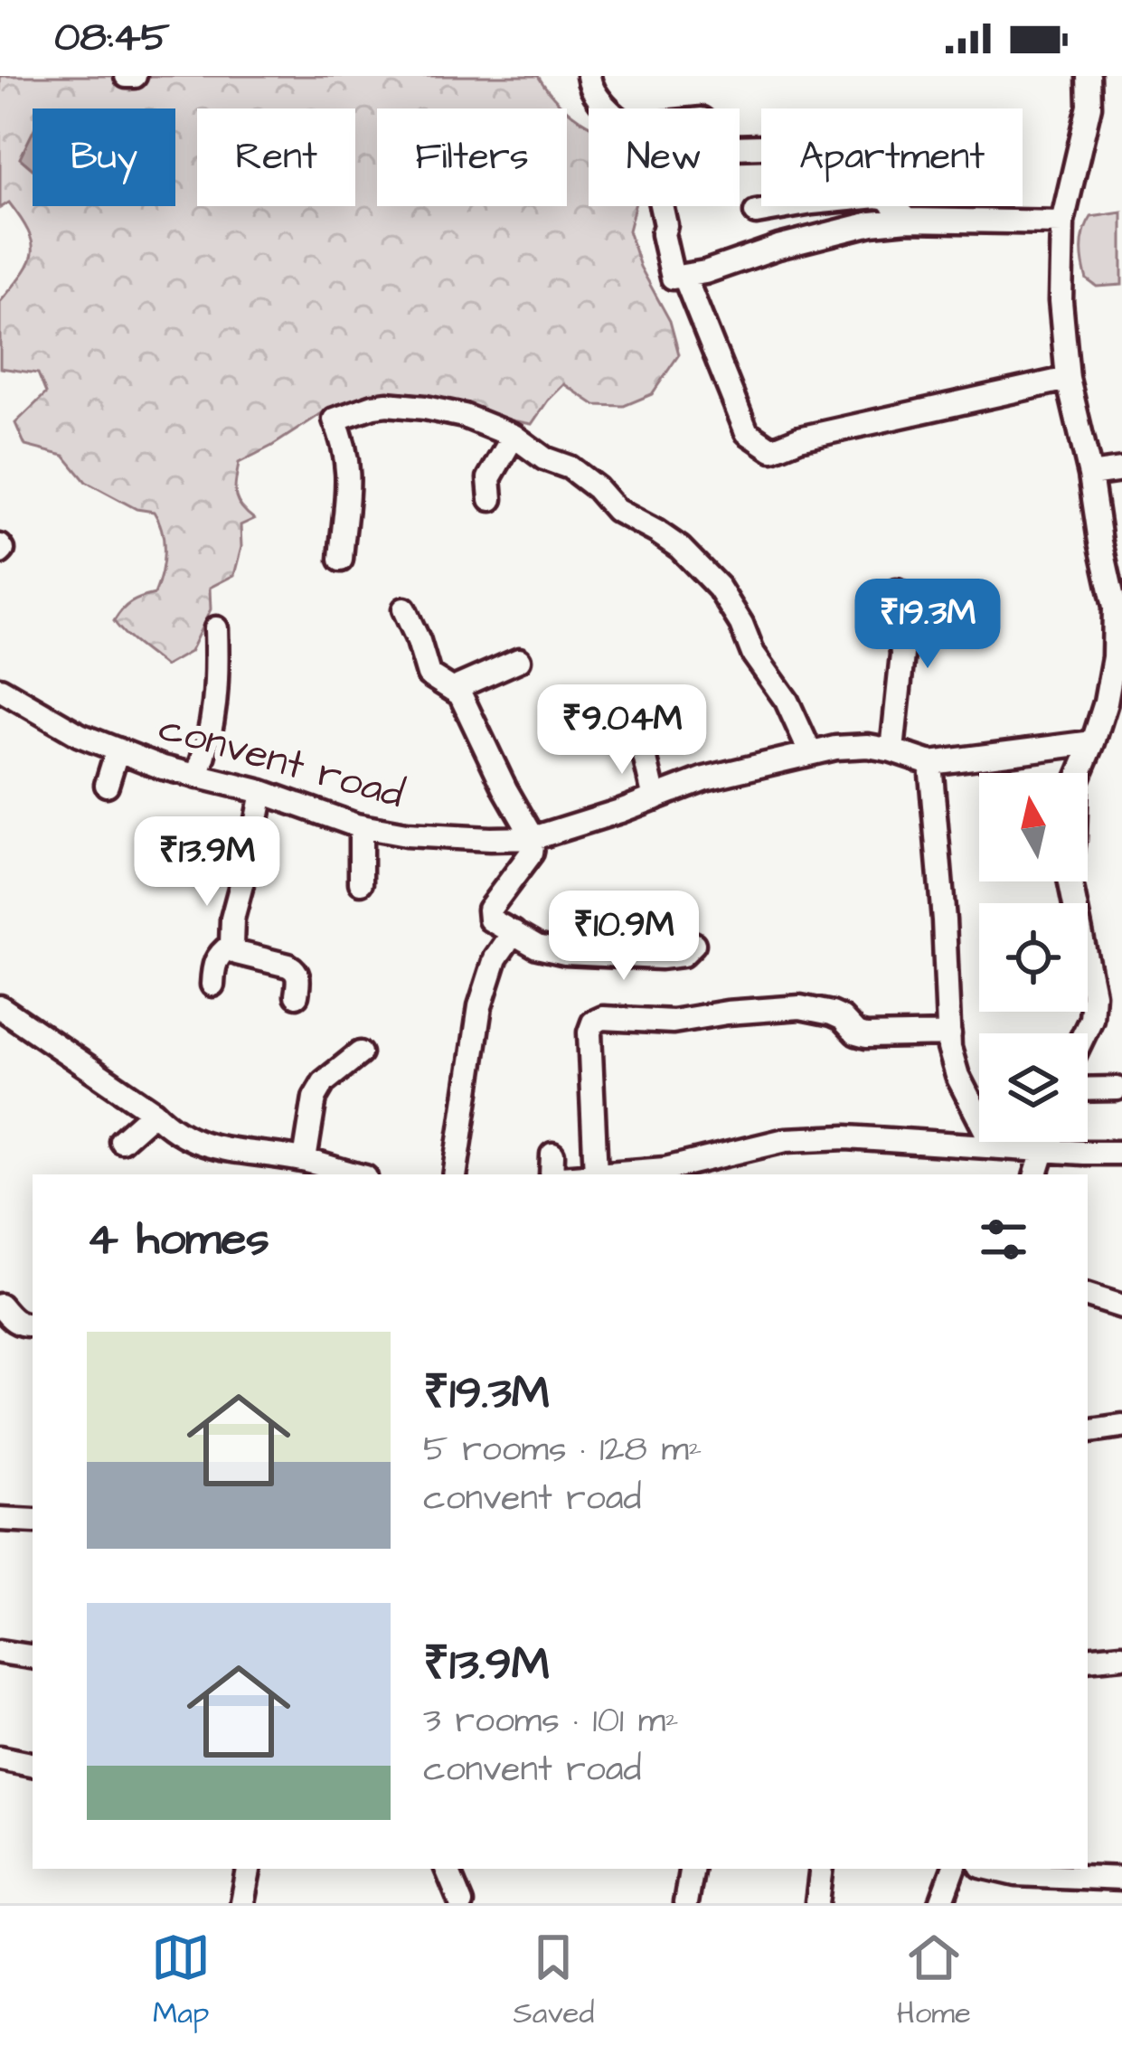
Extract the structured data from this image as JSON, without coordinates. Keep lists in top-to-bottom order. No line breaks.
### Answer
{"streets":{"street":["convent road"]},"north":"top","page":{"status":"08:45","chip":["Buy","Rent","Filters","New","Apartment"],"price":["₹19.3M","₹9.04M","₹13.9M","₹10.9M"],"heading":"4 homes","list":[{"name":"₹19.3M","note":"5 rooms · 128 m² · convent road"},{"name":"₹13.9M","note":"3 rooms · 101 m² · convent road"}],"tabs":["Map","Saved","Home"]}}
